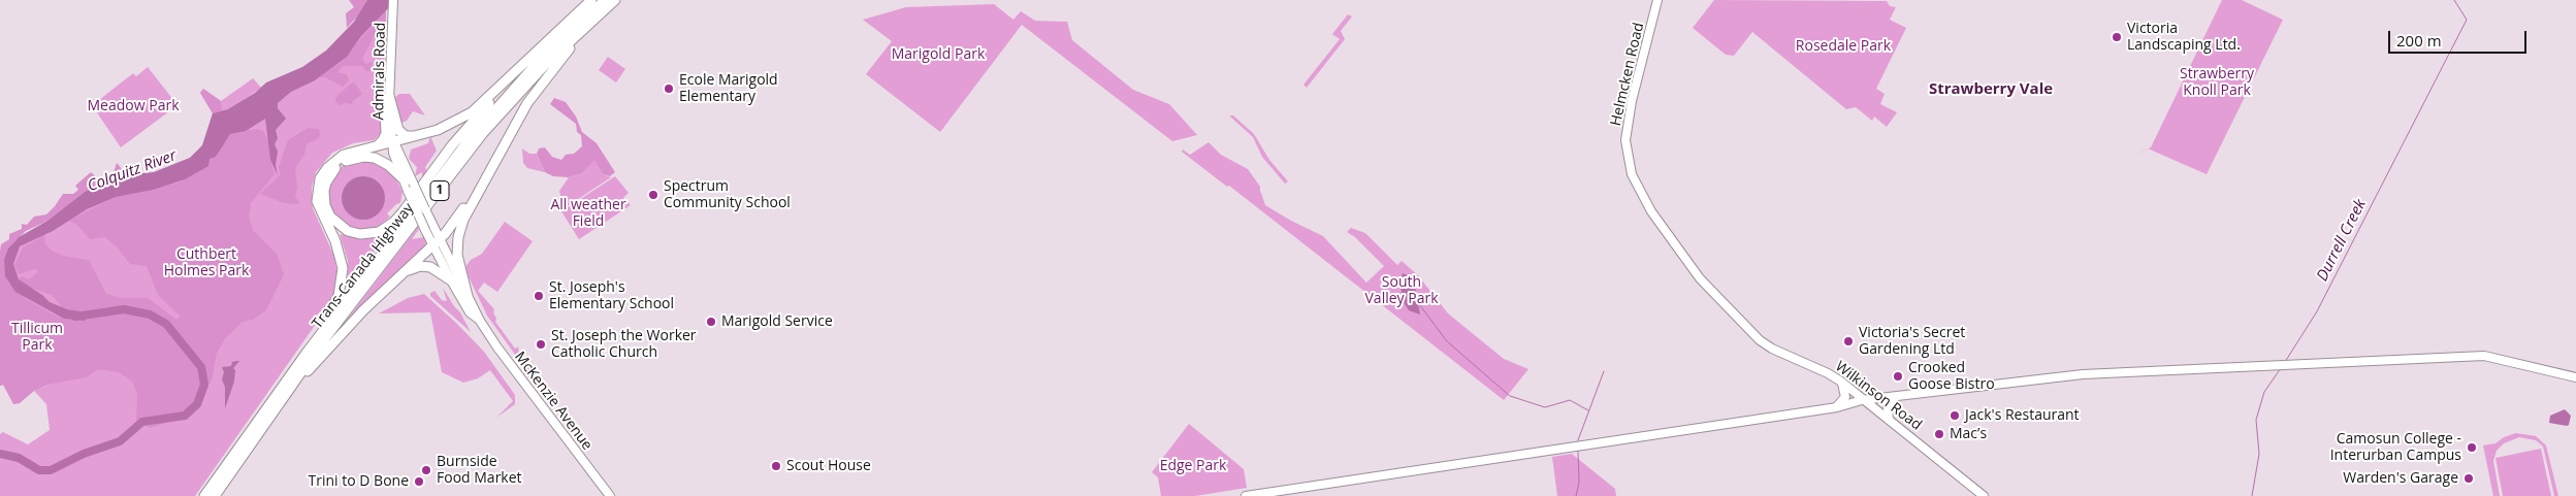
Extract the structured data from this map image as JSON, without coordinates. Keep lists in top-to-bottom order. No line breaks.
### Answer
{"streets":{"highway":["1","Trans-Canada Highway"],"main road":["Admirals Road","Helmcken Road","Wilkinson Road","McKenzie Avenue"]},"crossings":[["Admirals Road","McKenzie Avenue"],["Helmcken Road","Wilkinson Road"]],"districts":["Strawberry Vale"],"water":["Colquitz River","Durrell Creek"],"parks":["Rosedale Park","Marigold Park","Strawberry Knoll Park","Meadow Park","All weather Field","Cuthbert Holmes Park","South Valley Park","Tillicum Park","Edge Park"],"places":["Victoria Landscaping Ltd.","Ecole Marigold Elementary","Spectrum Community School","St. Joseph's Elementary School","Marigold Service","Victoria's Secret Gardening Ltd","St. Joseph the Worker Catholic Church","Crooked Goose Bistro","Jack's Restaurant","Mac’s","Camosun College - Interurban Campus","Scout House","Burnside Food Market","Warden's Garage","Trini to D Bone"],"scale_bar":"200 m"}
